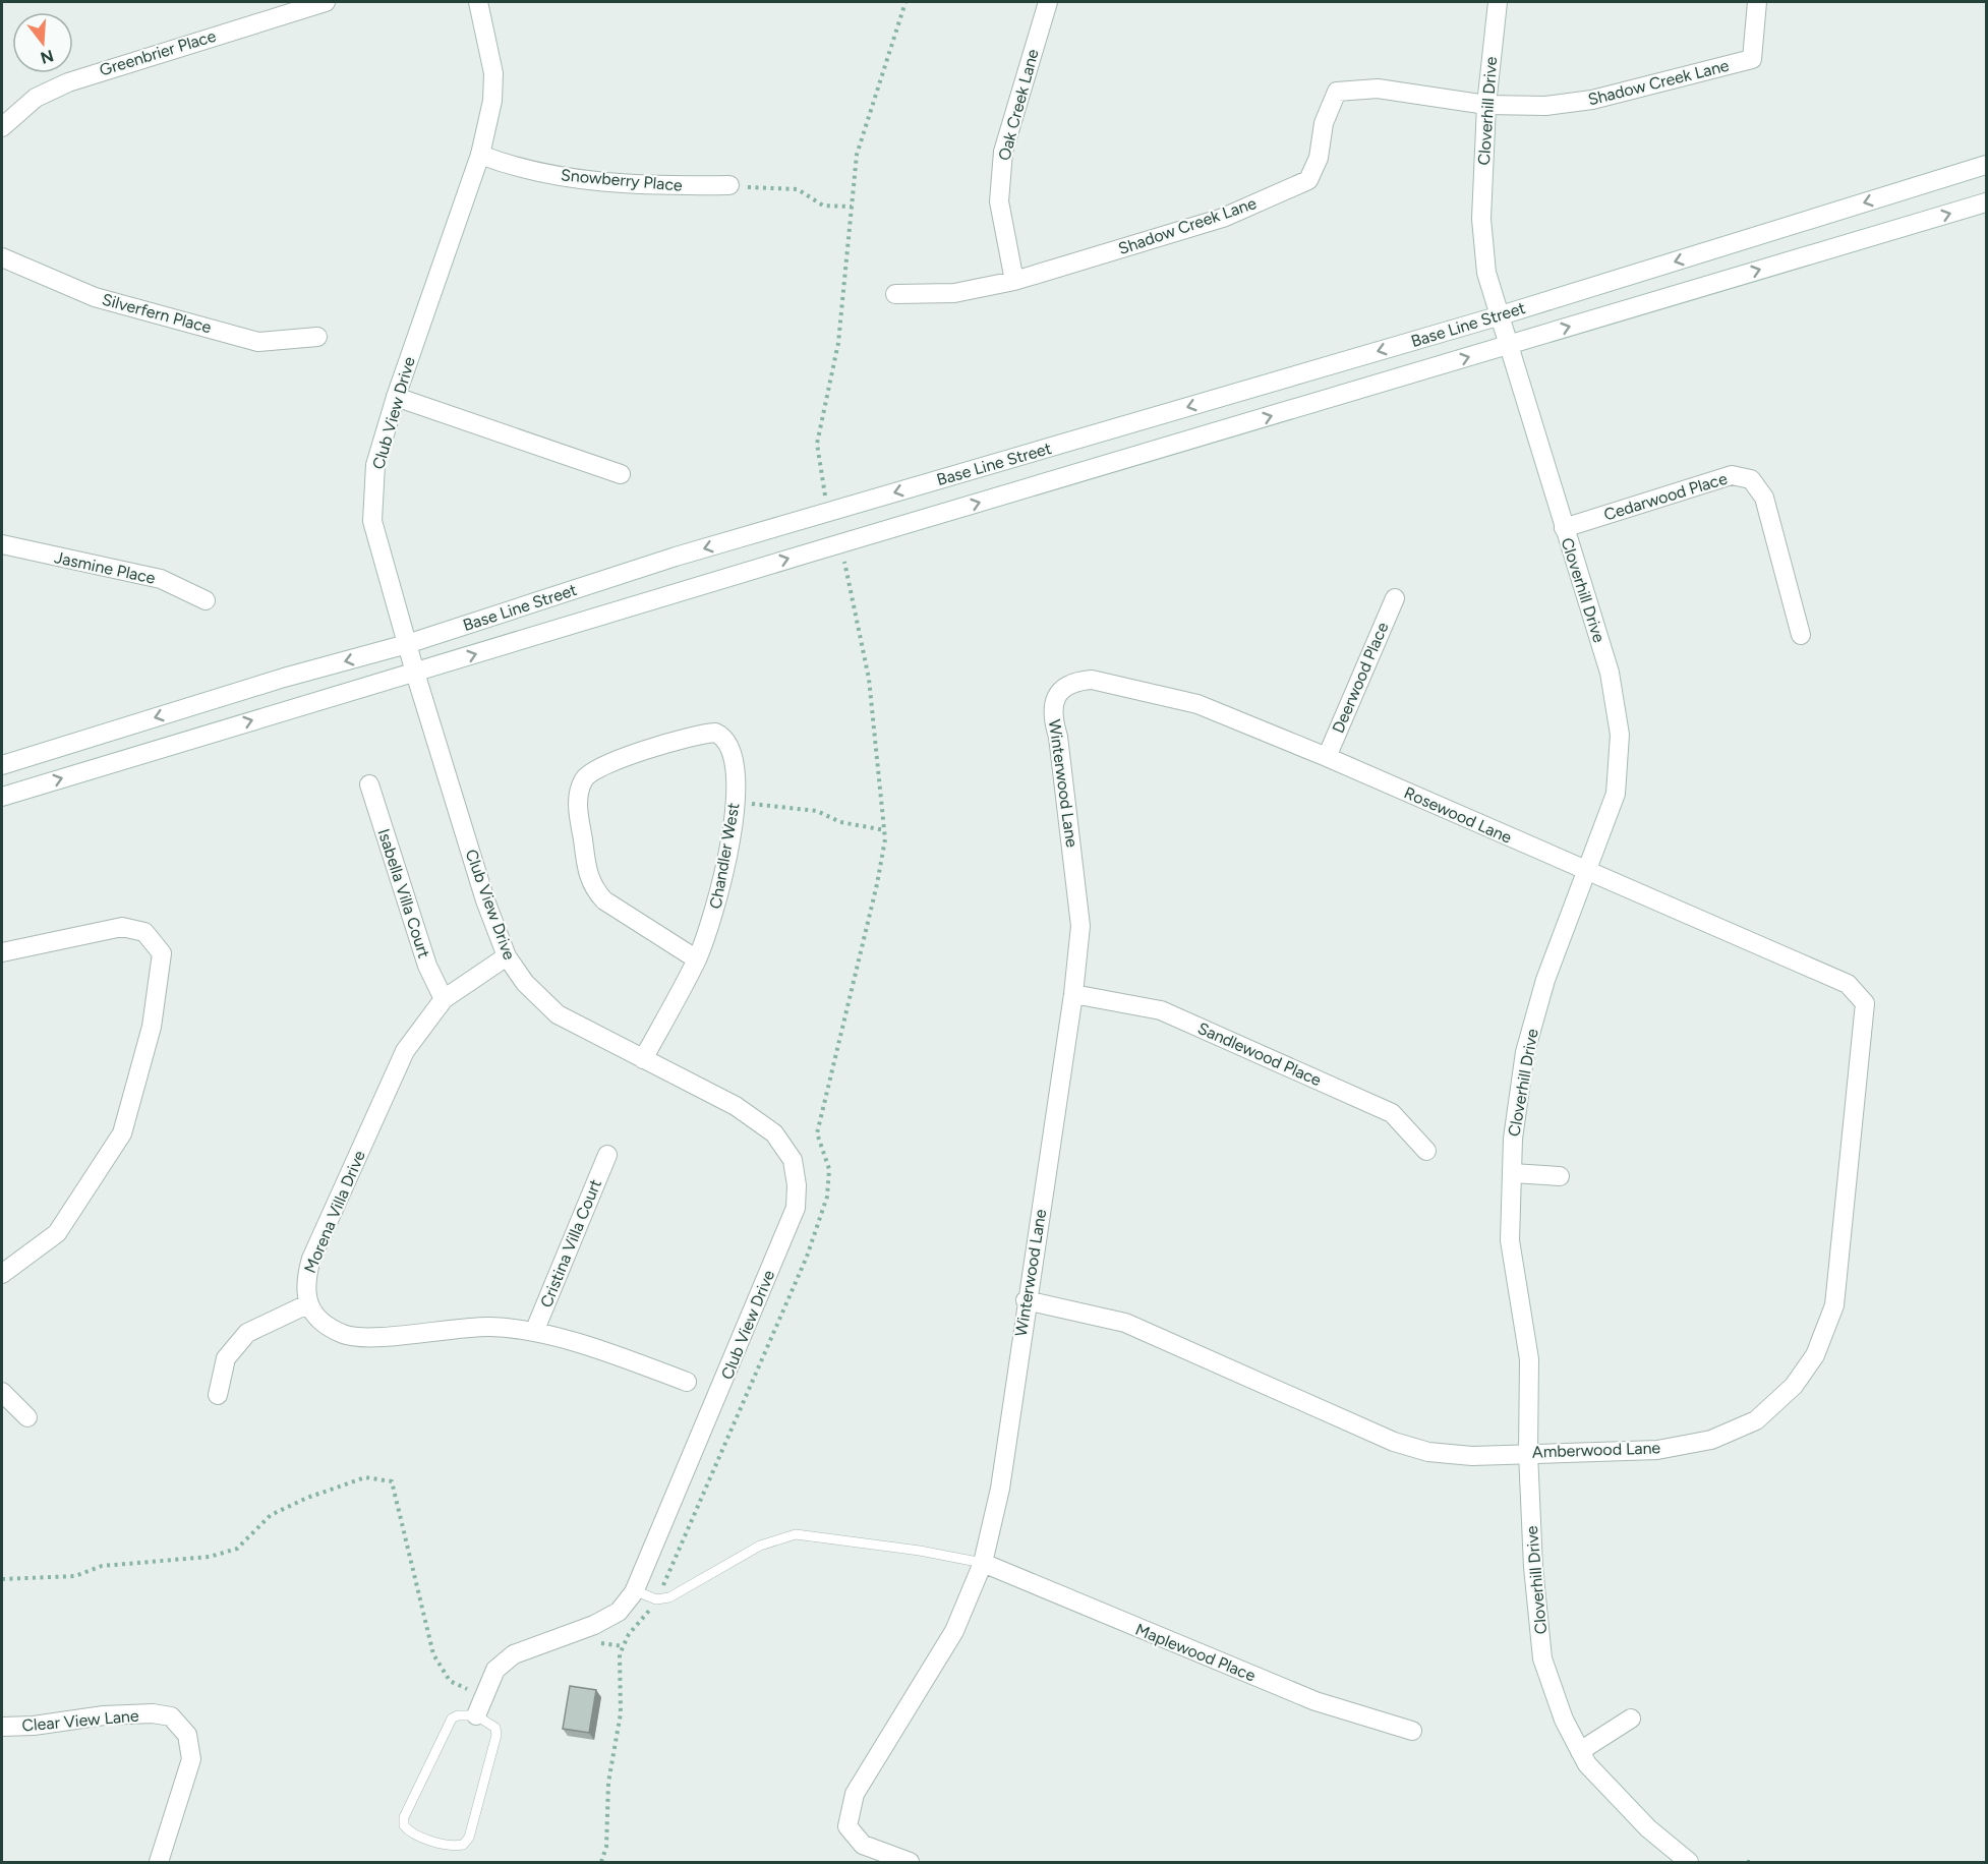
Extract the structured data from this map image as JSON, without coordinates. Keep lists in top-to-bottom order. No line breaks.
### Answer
{"streets":{"street":["Greenbrier Place","Shadow Creek Lane","Oak Creek Lane","Cloverhill Drive","Snowberry Place","Silverfern Place","Base Line Street","Club View Drive","Cedarwood Place","Jasmine Place","Deerwood Place","Winterwood Lane","Rosewood Lane","Chandler West","Isabella Villa Court","Sandlewood Place","Morena Villa Drive","Cristina Villa Court","Amberwood Lane","Maplewood Place","Clear View Lane"]},"crossings":[["Shadow Creek Lane","Oak Creek Lane"],["Shadow Creek Lane","Cloverhill Drive"],["Cloverhill Drive","Base Line Street"],["Cloverhill Drive","Cedarwood Place"],["Cloverhill Drive","Rosewood Lane"],["Cloverhill Drive","Amberwood Lane"],["Snowberry Place","Club View Drive"],["Base Line Street","Club View Drive"],["Club View Drive","Chandler West"],["Club View Drive","Morena Villa Drive"],["Deerwood Place","Rosewood Lane"],["Winterwood Lane","Rosewood Lane"],["Winterwood Lane","Sandlewood Place"],["Winterwood Lane","Amberwood Lane"],["Winterwood Lane","Maplewood Place"],["Rosewood Lane","Amberwood Lane"],["Isabella Villa Court","Morena Villa Drive"]],"north":"bottom"}
